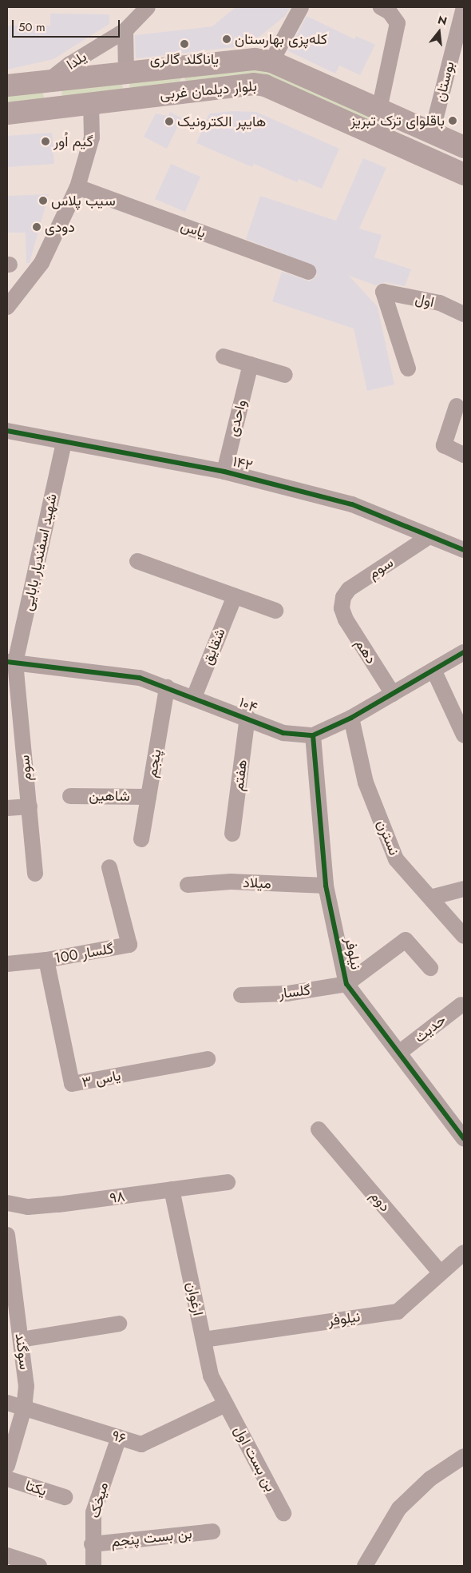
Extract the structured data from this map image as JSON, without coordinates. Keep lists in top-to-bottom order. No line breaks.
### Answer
{"streets":{"main road":["بلوار دیلمان غربی"],"street":["یلدا","بوستان","یاس","اول","واحدی","۱۴۲","شهید اسفندیار بابایی","سوم","شقایق","دهم","۱۰۴","پنجم","هفتم","شاهین","نسترن","میلاد","گلسار 100","نیلوفر","گلسار","حدیث","یاس ۳","۹۸","دوم","ارغوان","سوگند","۹۶","بن بست اول","یکتا","میخک","بن بست پنجم"]},"crossings":[["یلدا","بلوار دیلمان غربی"],["بوستان","بلوار دیلمان غربی"],["واحدی","۱۴۲"],["۱۴۲","شهید اسفندیار بابایی"],["۱۴۲","سوم"],["شهید اسفندیار بابایی","سوم"],["شهید اسفندیار بابایی","۱۰۴"],["سوم","دهم"],["سوم","۱۰۴"],["شقایق","۱۰۴"],["دهم","۱۰۴"],["۱۰۴","پنجم"],["۱۰۴","هفتم"],["۱۰۴","نسترن"],["۱۰۴","نیلوفر"],["پنجم","شاهین"],["میلاد","نیلوفر"],["گلسار 100","یاس ۳"],["نیلوفر","گلسار"],["نیلوفر","حدیث"],["نیلوفر","دوم"],["نیلوفر","ارغوان"],["۹۸","ارغوان"],["ارغوان","۹۶"],["ارغوان","بن بست اول"],["سوگند","۹۶"],["۹۶","بن بست اول"],["۹۶","میخک"],["میخک","بن بست پنجم"]],"places":["کله‌پزی بهارستان","یاناگلد گالری","باقلوای ترک تبریز","هایپر الکترونیک","گیم اُور","سیب پلاس","دودی"],"scale_bar":"50 m","north":"top"}
